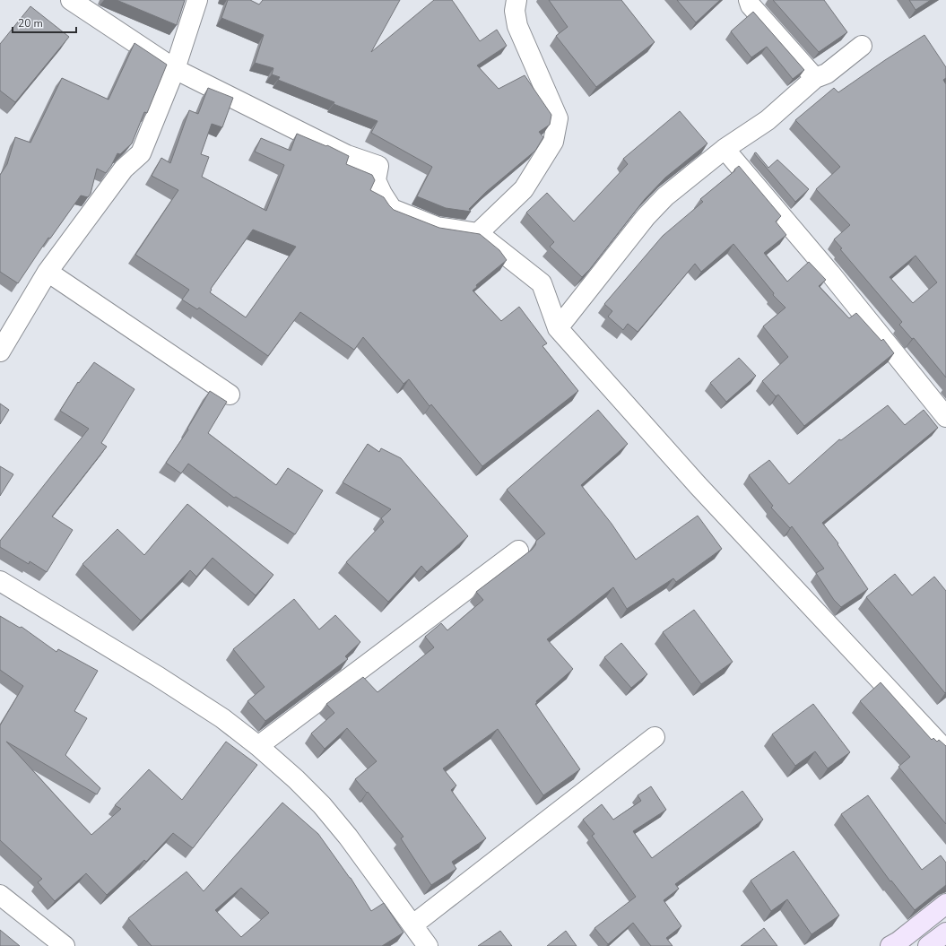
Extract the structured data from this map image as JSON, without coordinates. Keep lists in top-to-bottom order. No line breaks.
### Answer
{"scale_bar":"20 m"}
